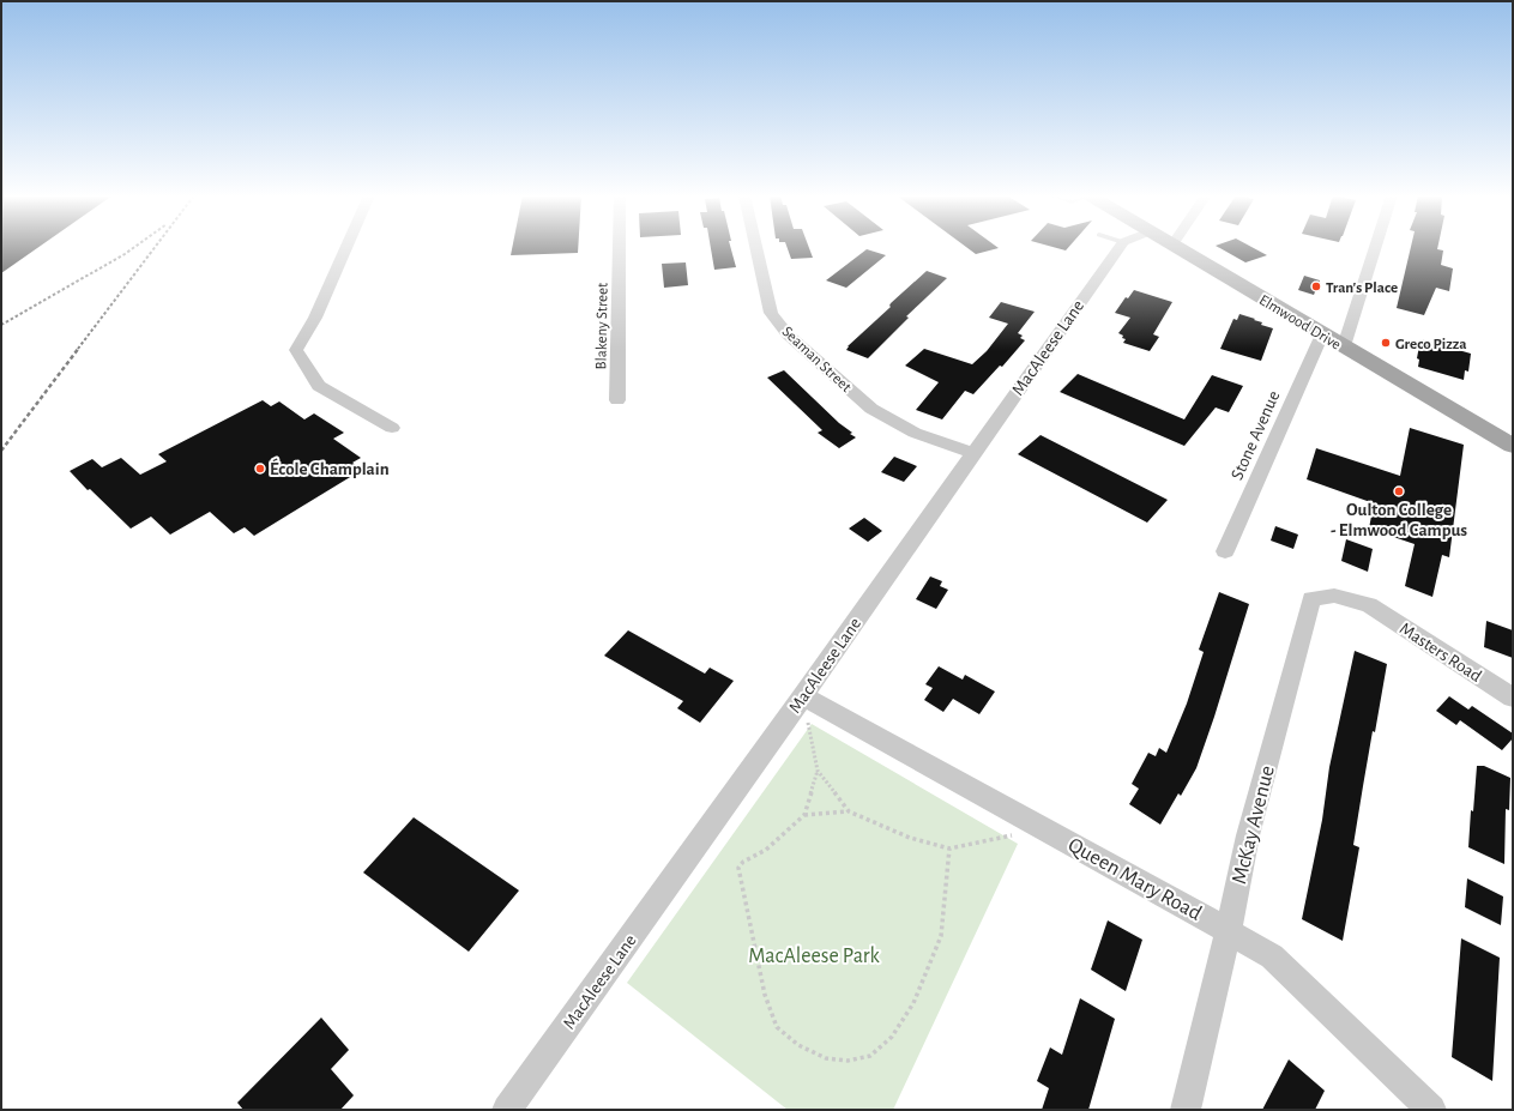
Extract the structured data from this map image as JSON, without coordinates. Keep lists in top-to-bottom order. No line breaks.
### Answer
{"streets":{"main road":["Elmwood Drive"],"street":["Blakeny Street","MacAleese Lane","Seaman Street","Stone Avenue","Masters Road","McKay Avenue","Queen Mary Road"]},"crossings":[["Elmwood Drive","Stone Avenue"],["MacAleese Lane","Seaman Street"],["MacAleese Lane","Queen Mary Road"],["Masters Road","McKay Avenue"],["McKay Avenue","Queen Mary Road"]],"parks":["MacAleese Park"],"places":["Tran's Place","Greco Pizza","École Champlain","Oulton College - Elmwood Campus"]}
